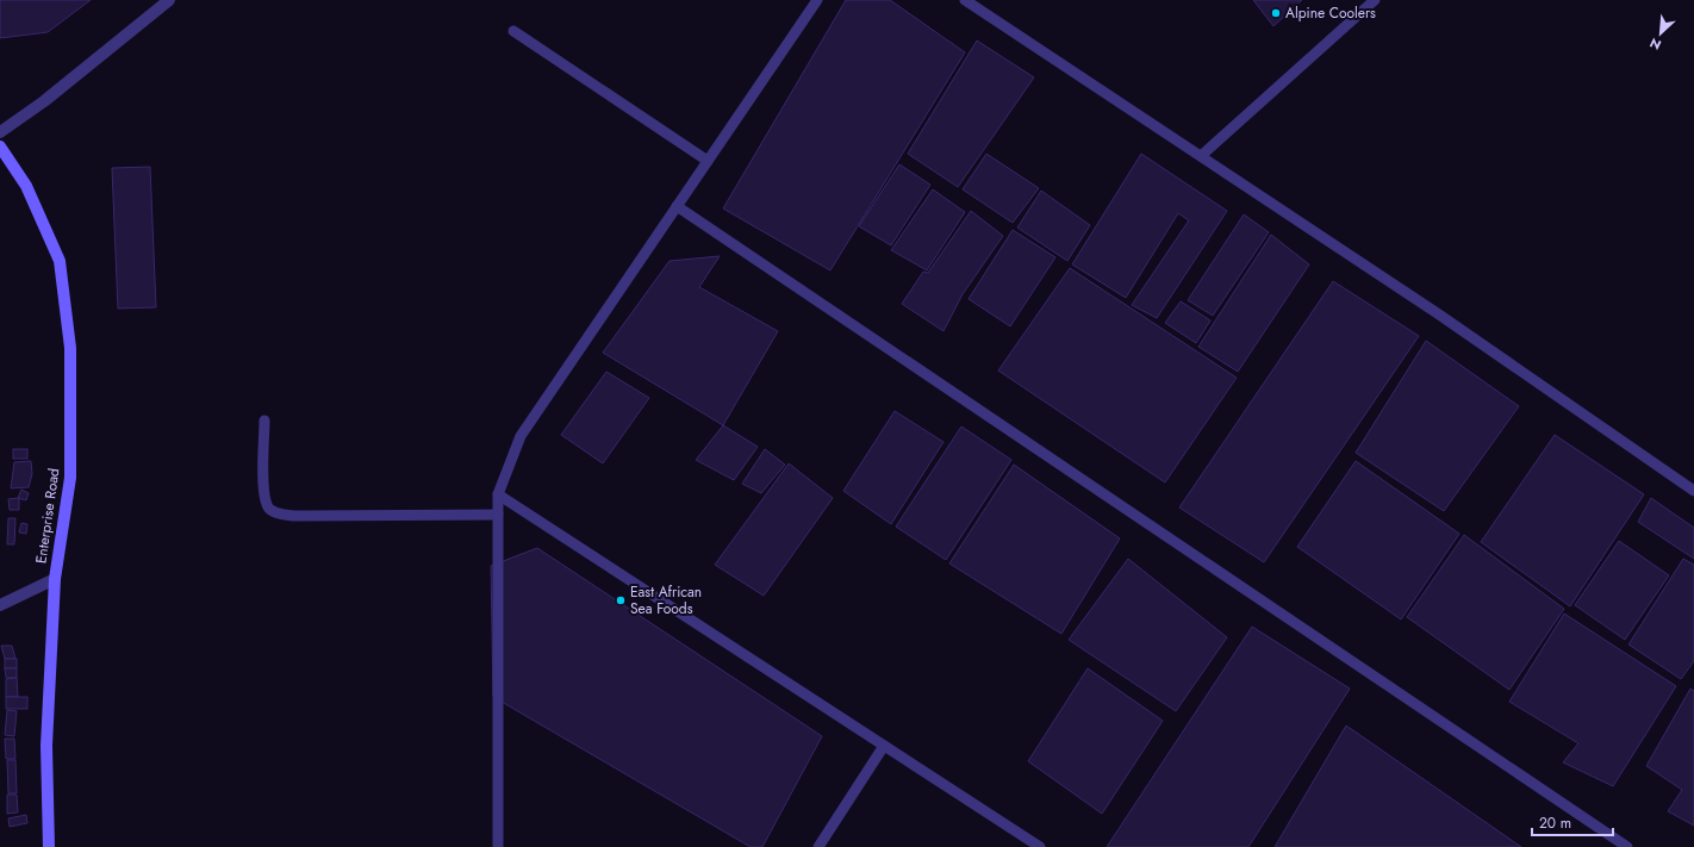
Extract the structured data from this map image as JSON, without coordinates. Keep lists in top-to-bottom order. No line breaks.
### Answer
{"streets":{"main road":["Enterprise Road"]},"places":["Alpine Coolers","East African Sea Foods"],"scale_bar":"20 m","north":"bottom left"}
